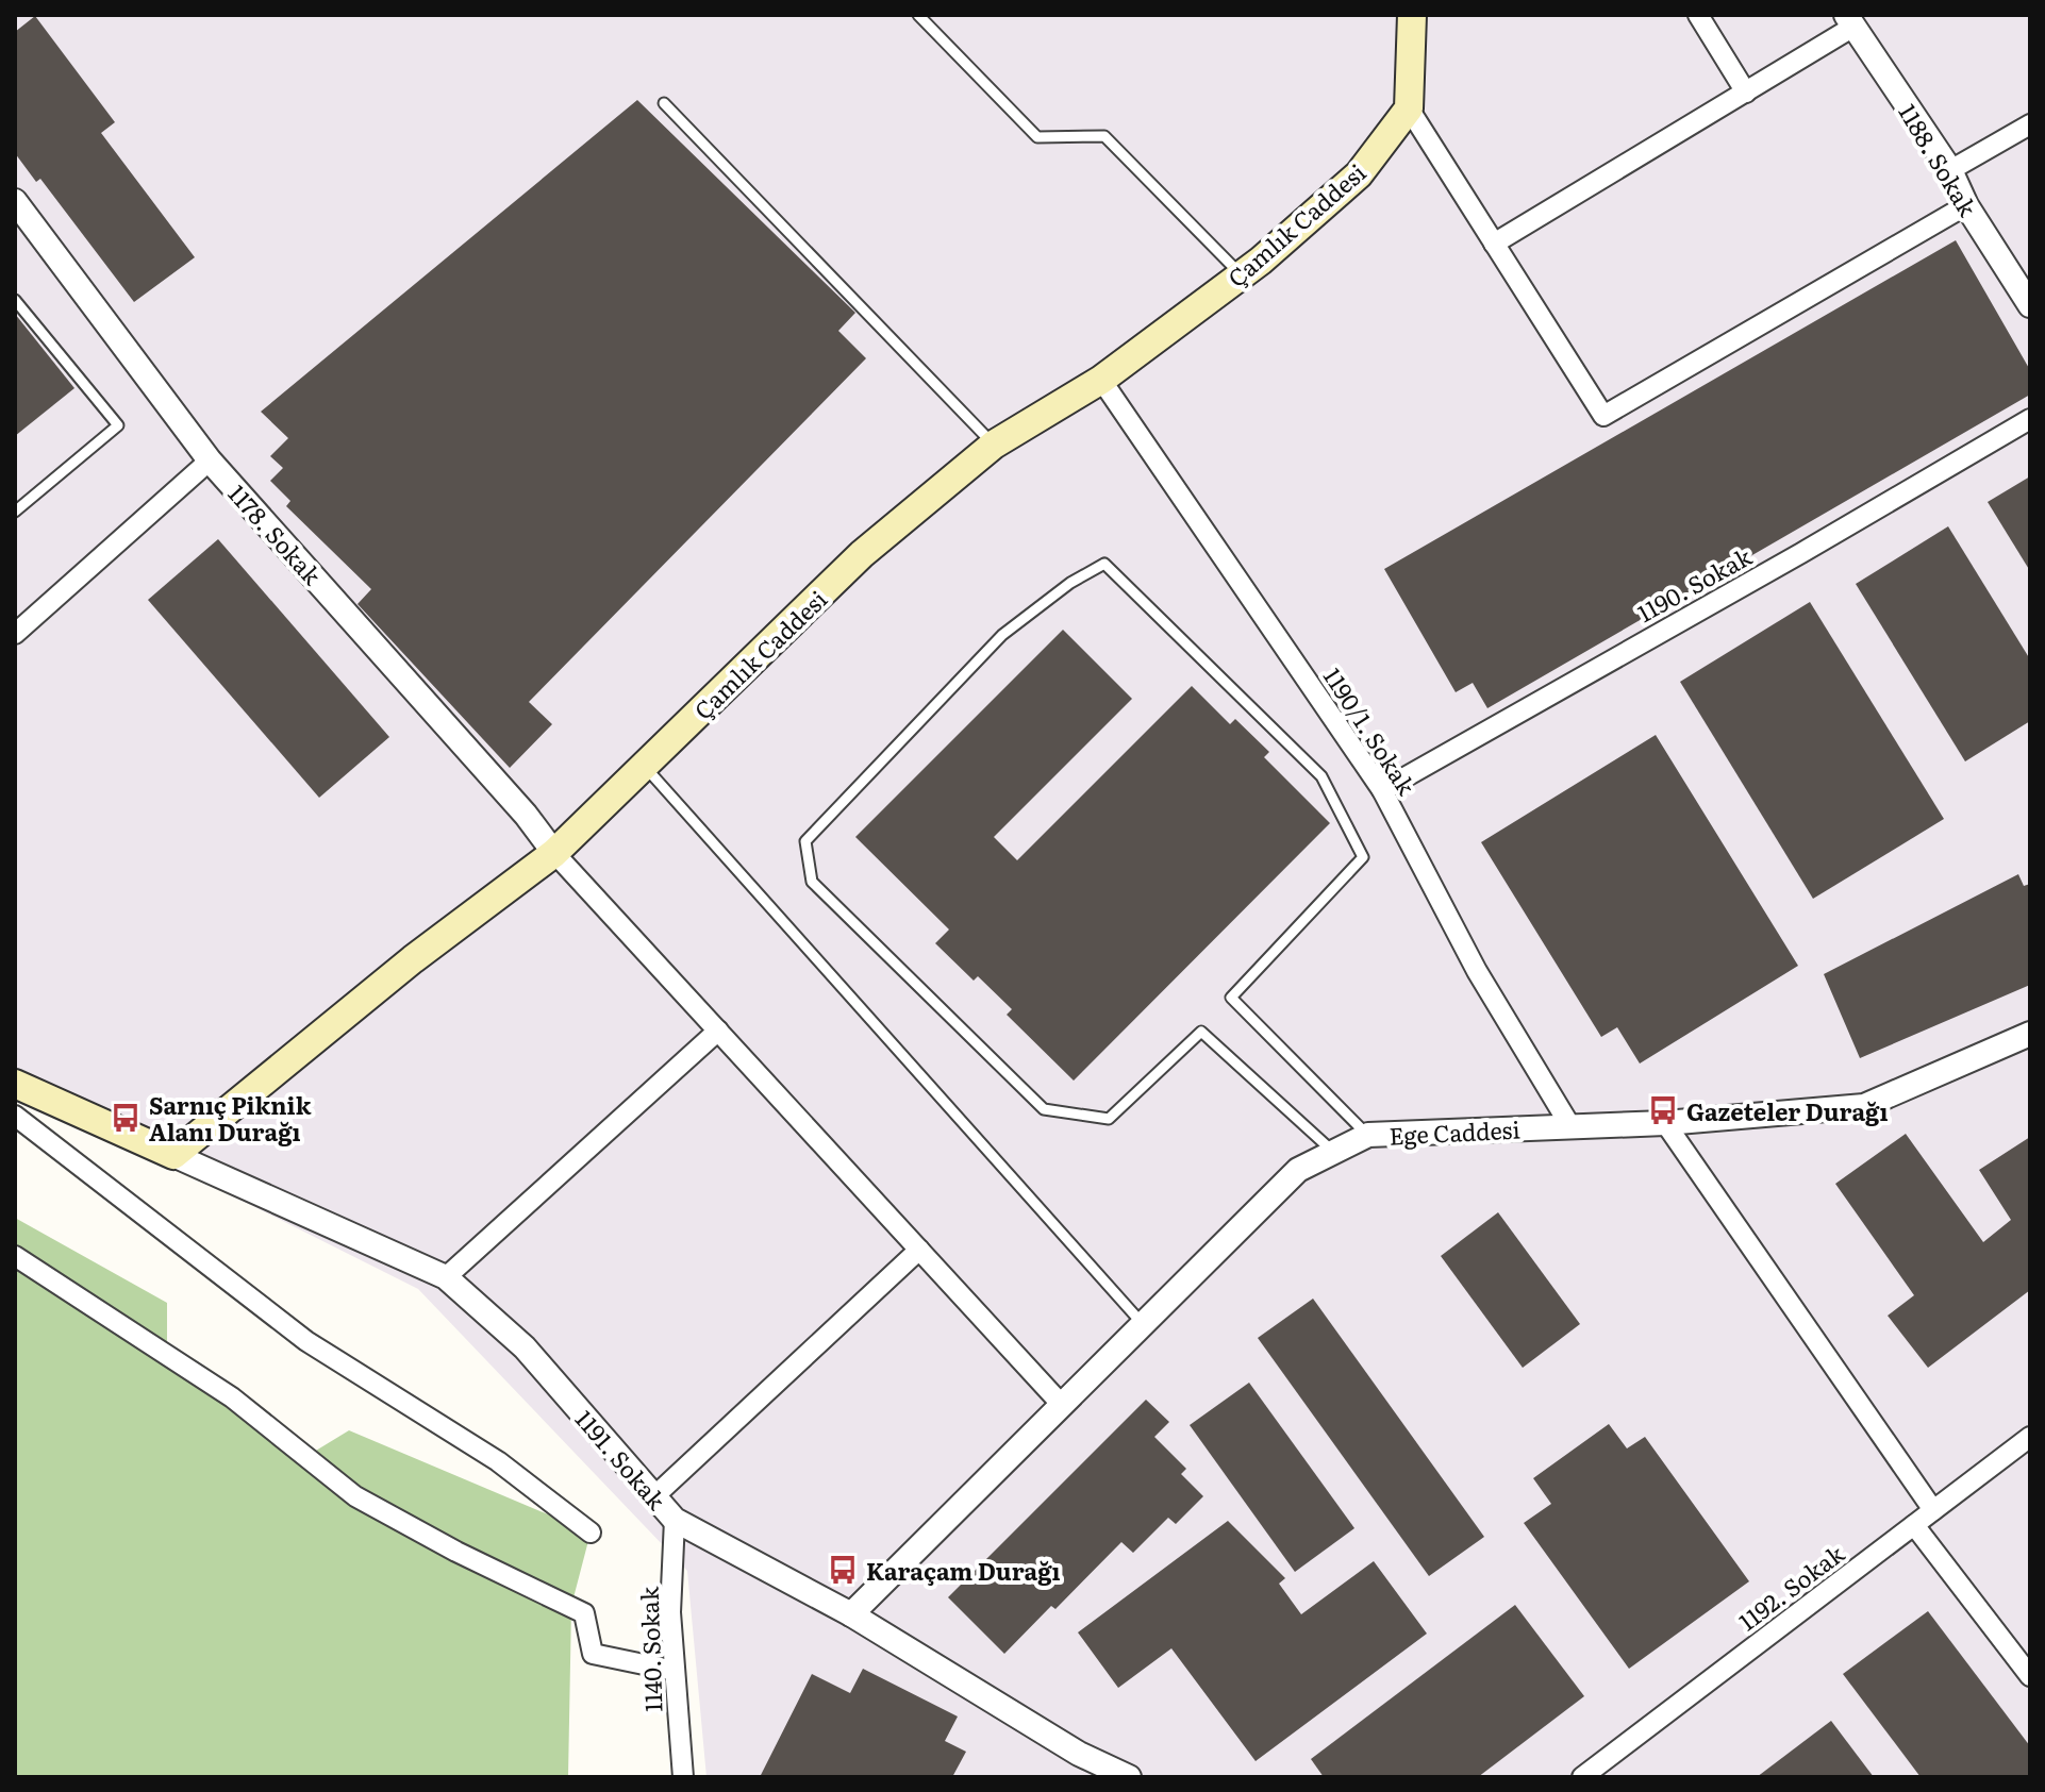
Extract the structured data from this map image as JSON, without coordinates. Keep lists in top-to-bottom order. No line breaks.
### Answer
{"streets":{"main road":["Çamlık Caddesi"],"street":["1188. Sokak","1178. Sokak","1190. Sokak","1190/1. Sokak","Ege Caddesi","1191. Sokak","1192. Sokak","1140. Sokak"]},"crossings":[["Çamlık Caddesi","1178. Sokak"],["Çamlık Caddesi","1190/1. Sokak"],["Çamlık Caddesi","1191. Sokak"],["1190. Sokak","1190/1. Sokak"],["1190/1. Sokak","Ege Caddesi"],["Ege Caddesi","1191. Sokak"],["1191. Sokak","1140. Sokak"]],"places":{"bus stop":["Gazeteler Durağı","Sarnıç Piknik Alanı Durağı","Karaçam Durağı"]}}
